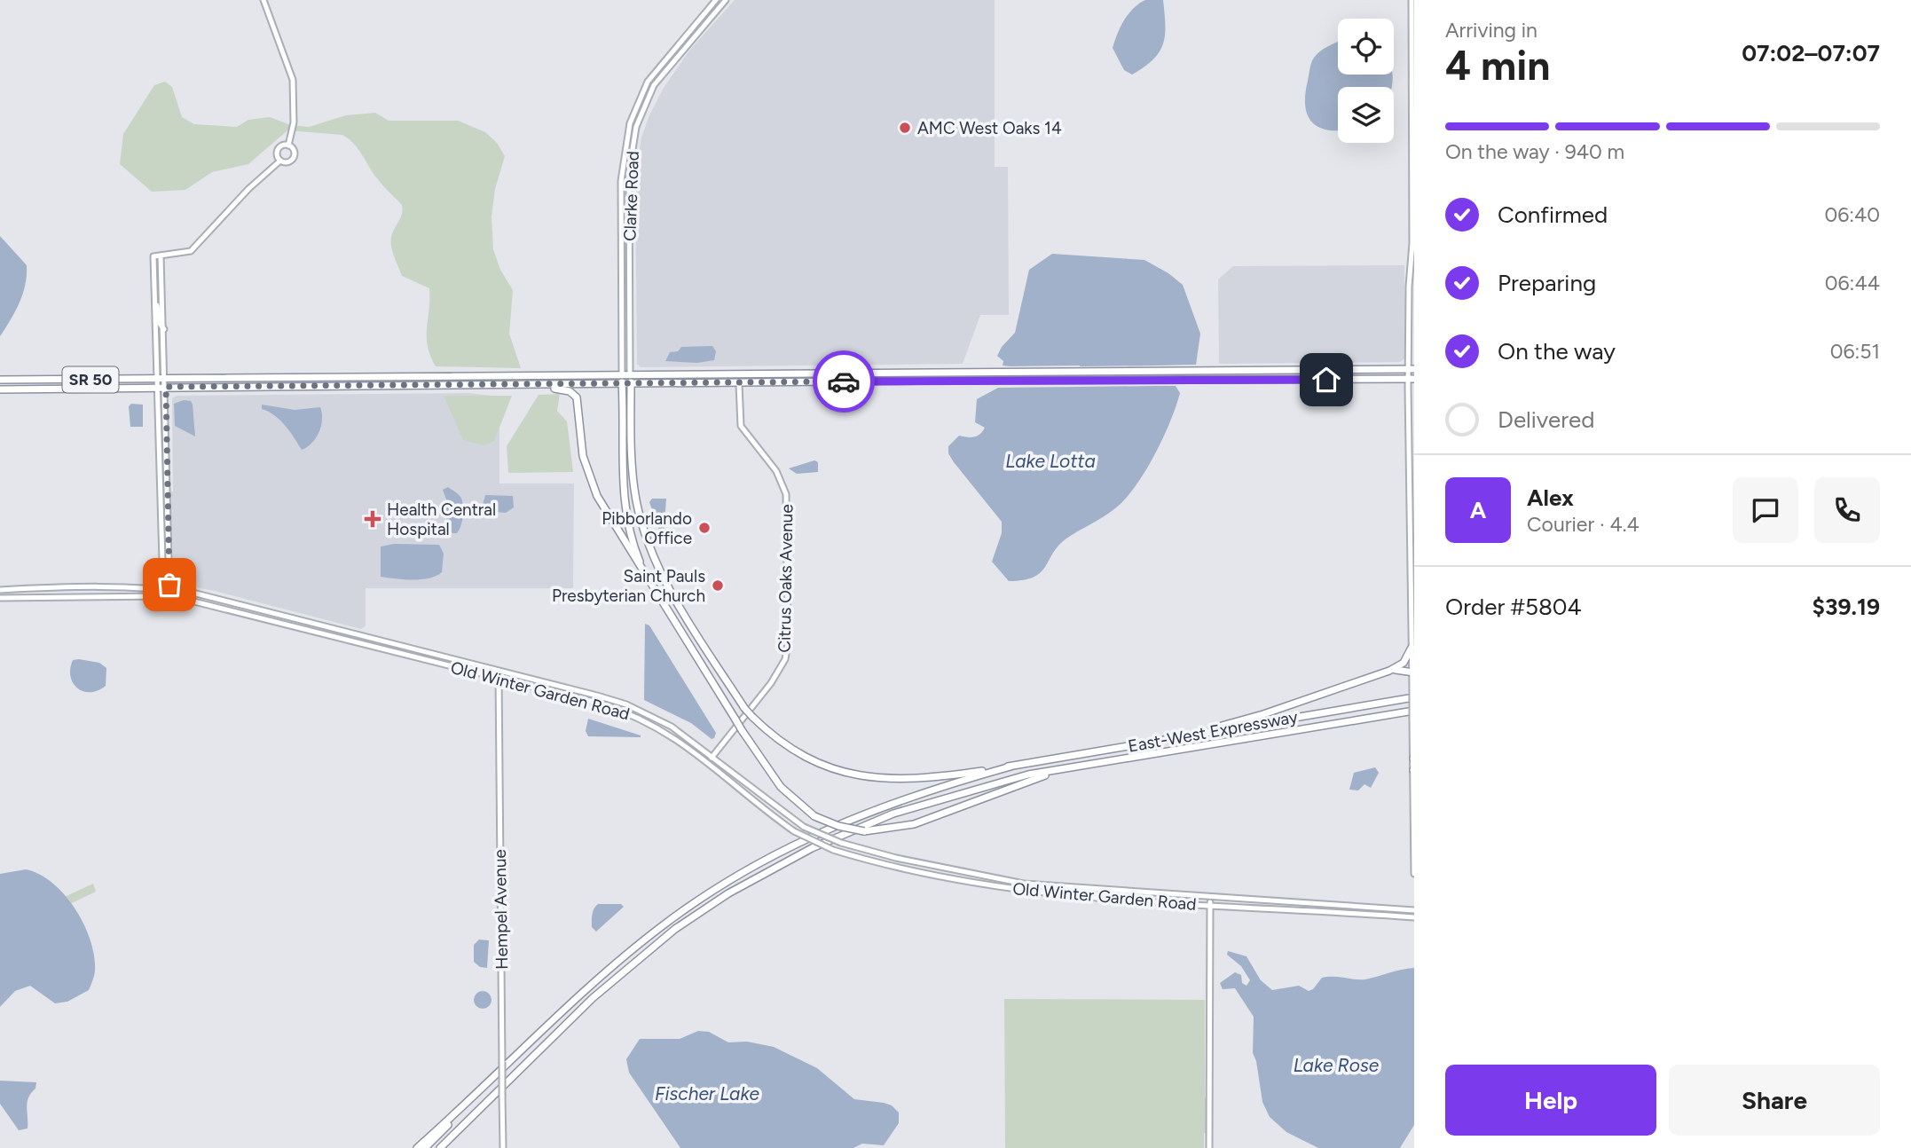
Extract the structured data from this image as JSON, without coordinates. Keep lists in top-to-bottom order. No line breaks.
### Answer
{"streets":{"highway":["Clarke Road","SR 50","East-West Expressway"],"street":["Citrus Oaks Avenue","Old Winter Garden Road","Hempel Avenue"]},"crossings":[["Clarke Road","SR 50"],["Clarke Road","East-West Expressway"],["SR 50","Citrus Oaks Avenue"],["Citrus Oaks Avenue","Old Winter Garden Road"],["Old Winter Garden Road","Hempel Avenue"]],"water":["Lake Lotta","Lake Rose","Fischer Lake"],"places":{"other":["AMC West Oaks 14","Pibborlando Office","Saint Pauls Presbyterian Church"],"health":["Health Central Hospital"]},"page":{"heading":["4 min","Arriving in","07:02–07:07"],"panel":["Alex","Courier · 4.4","Order #5804","$39.19"],"bar":"On the way · 940 m","list":[["Confirmed","06:40"],["Preparing","06:44"],["On the way","06:51"],"Delivered"],"round":"A","buttons":["Help","Share"]}}
